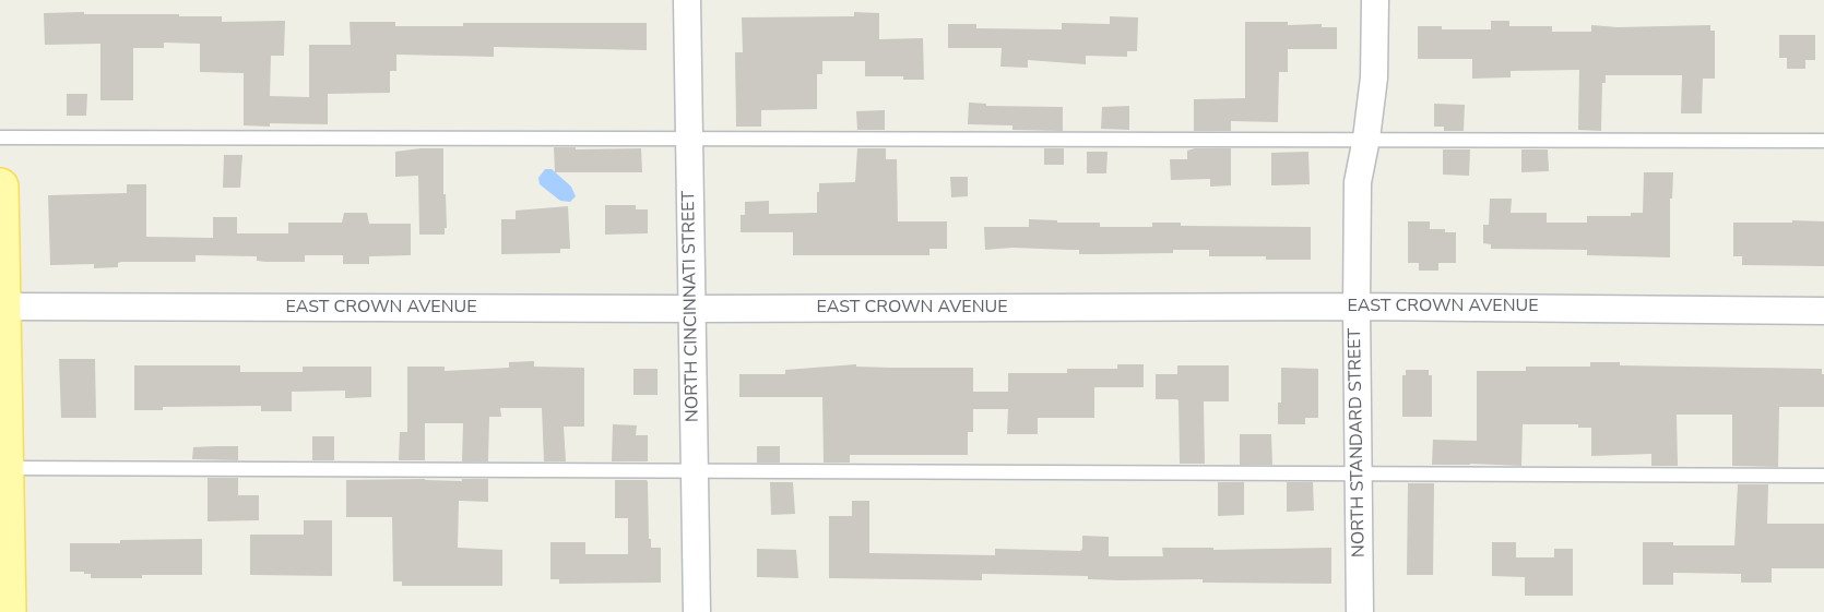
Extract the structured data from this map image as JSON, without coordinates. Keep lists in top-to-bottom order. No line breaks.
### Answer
{"streets":{"street":["NORTH CINCINNATI STREET","EAST CROWN AVENUE","NORTH STANDARD STREET"]},"crossings":[["NORTH CINCINNATI STREET","EAST CROWN AVENUE"],["EAST CROWN AVENUE","NORTH STANDARD STREET"]]}
